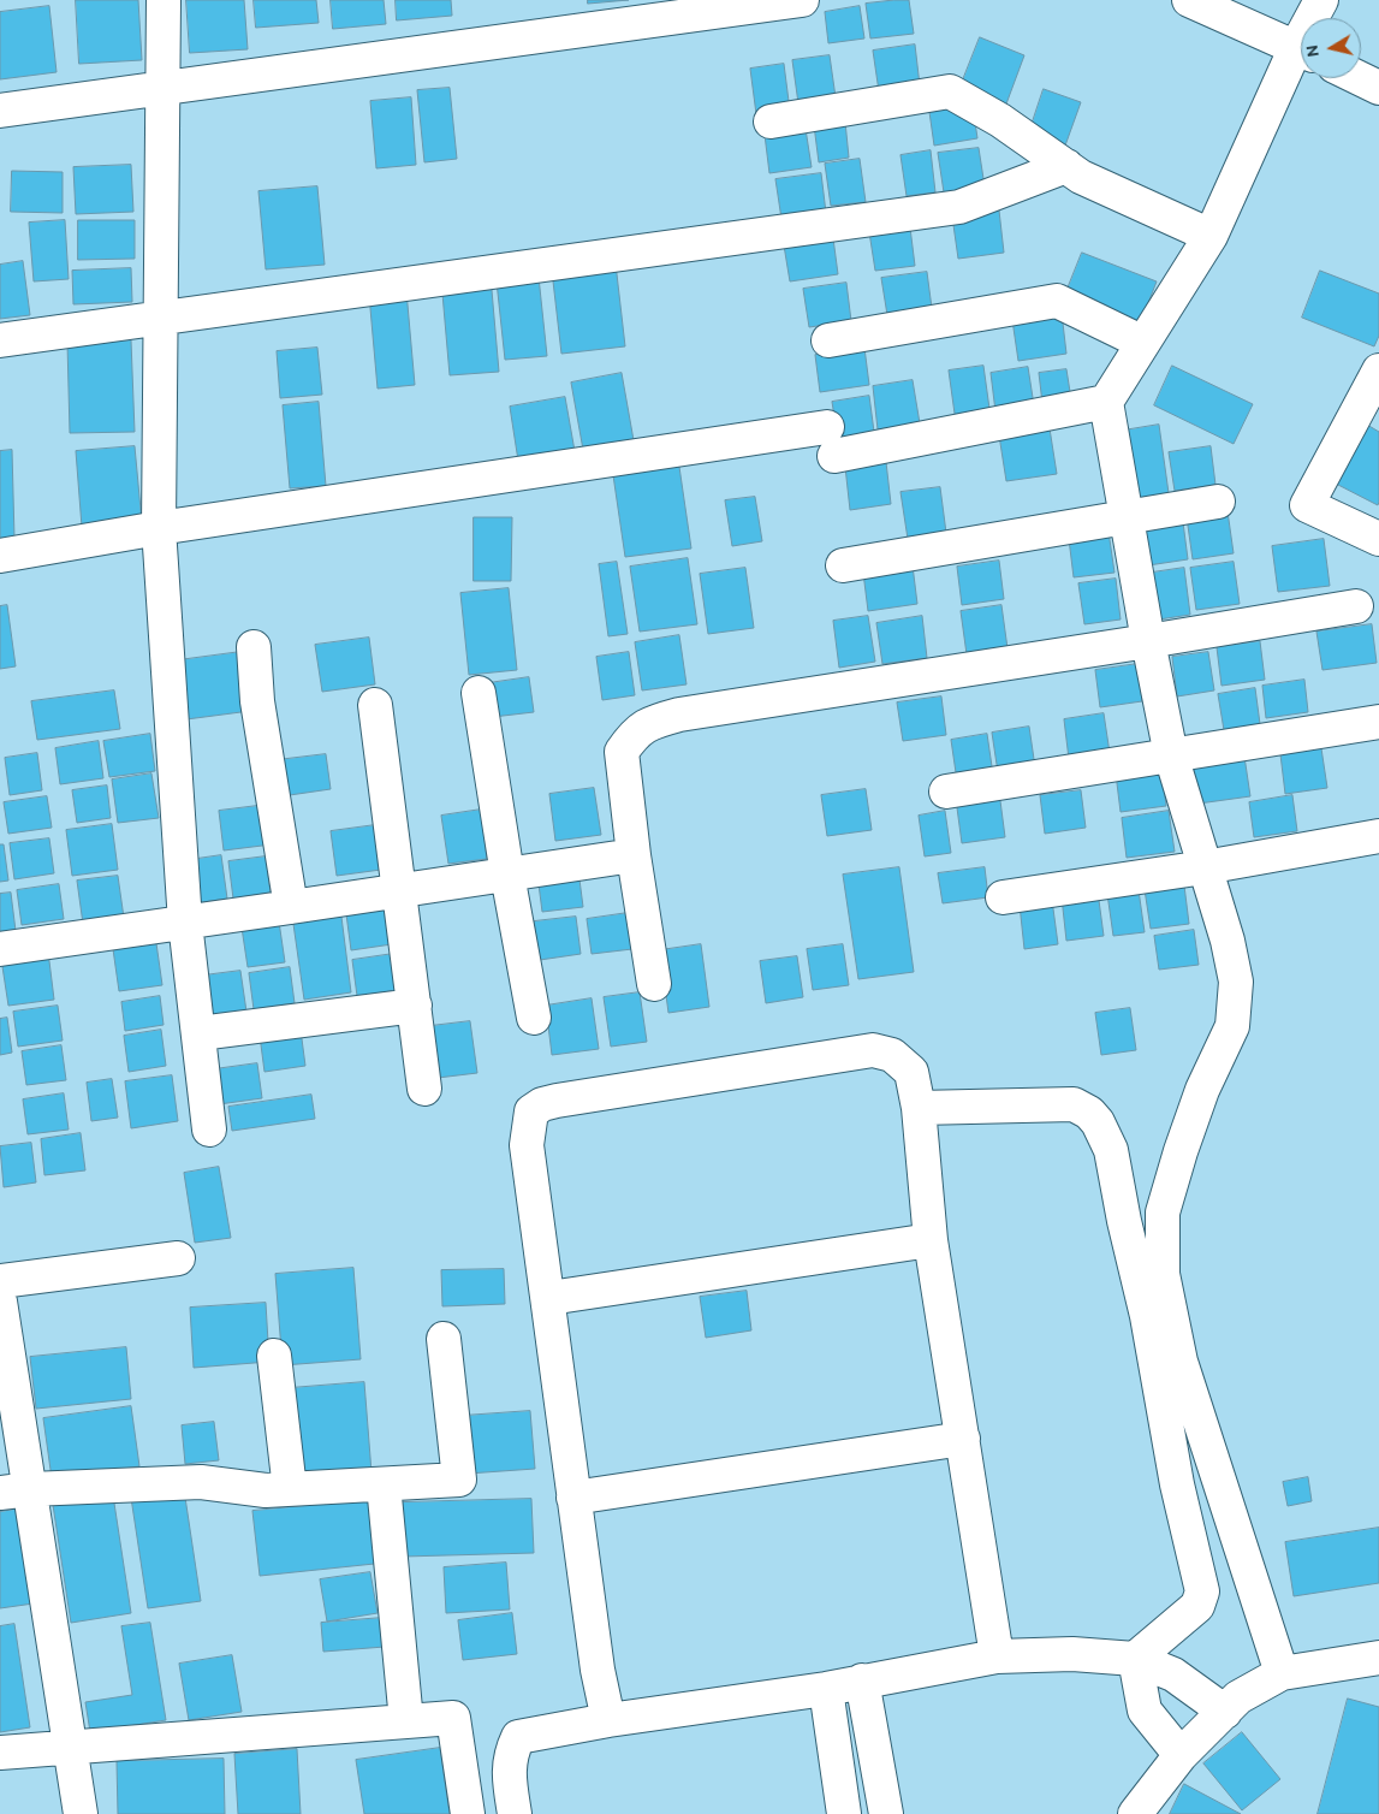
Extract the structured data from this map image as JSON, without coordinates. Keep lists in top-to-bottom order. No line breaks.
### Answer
{"north":"left"}
